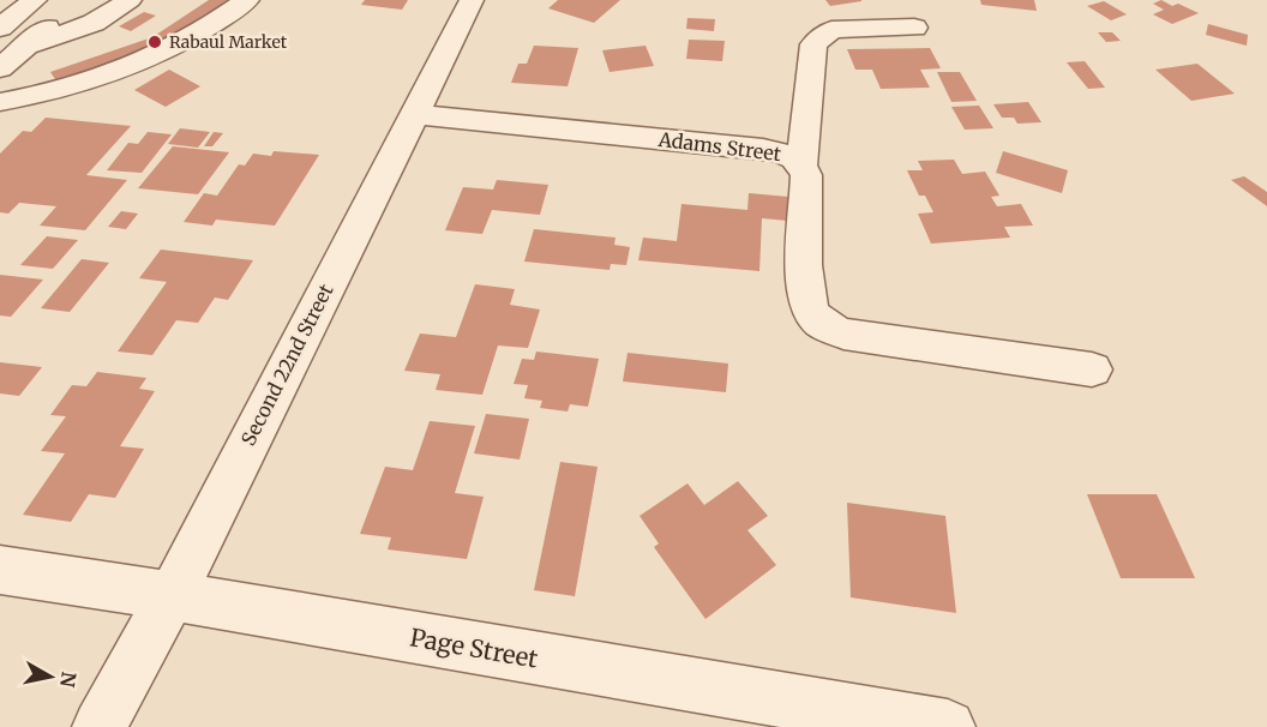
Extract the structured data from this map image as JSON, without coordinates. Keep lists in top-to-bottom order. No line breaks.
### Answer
{"streets":{"street":["Adams Street","Second 22nd Street","Page Street"]},"crossings":[["Adams Street","Second 22nd Street"],["Second 22nd Street","Page Street"]],"places":["Rabaul Market"],"north":"right"}
